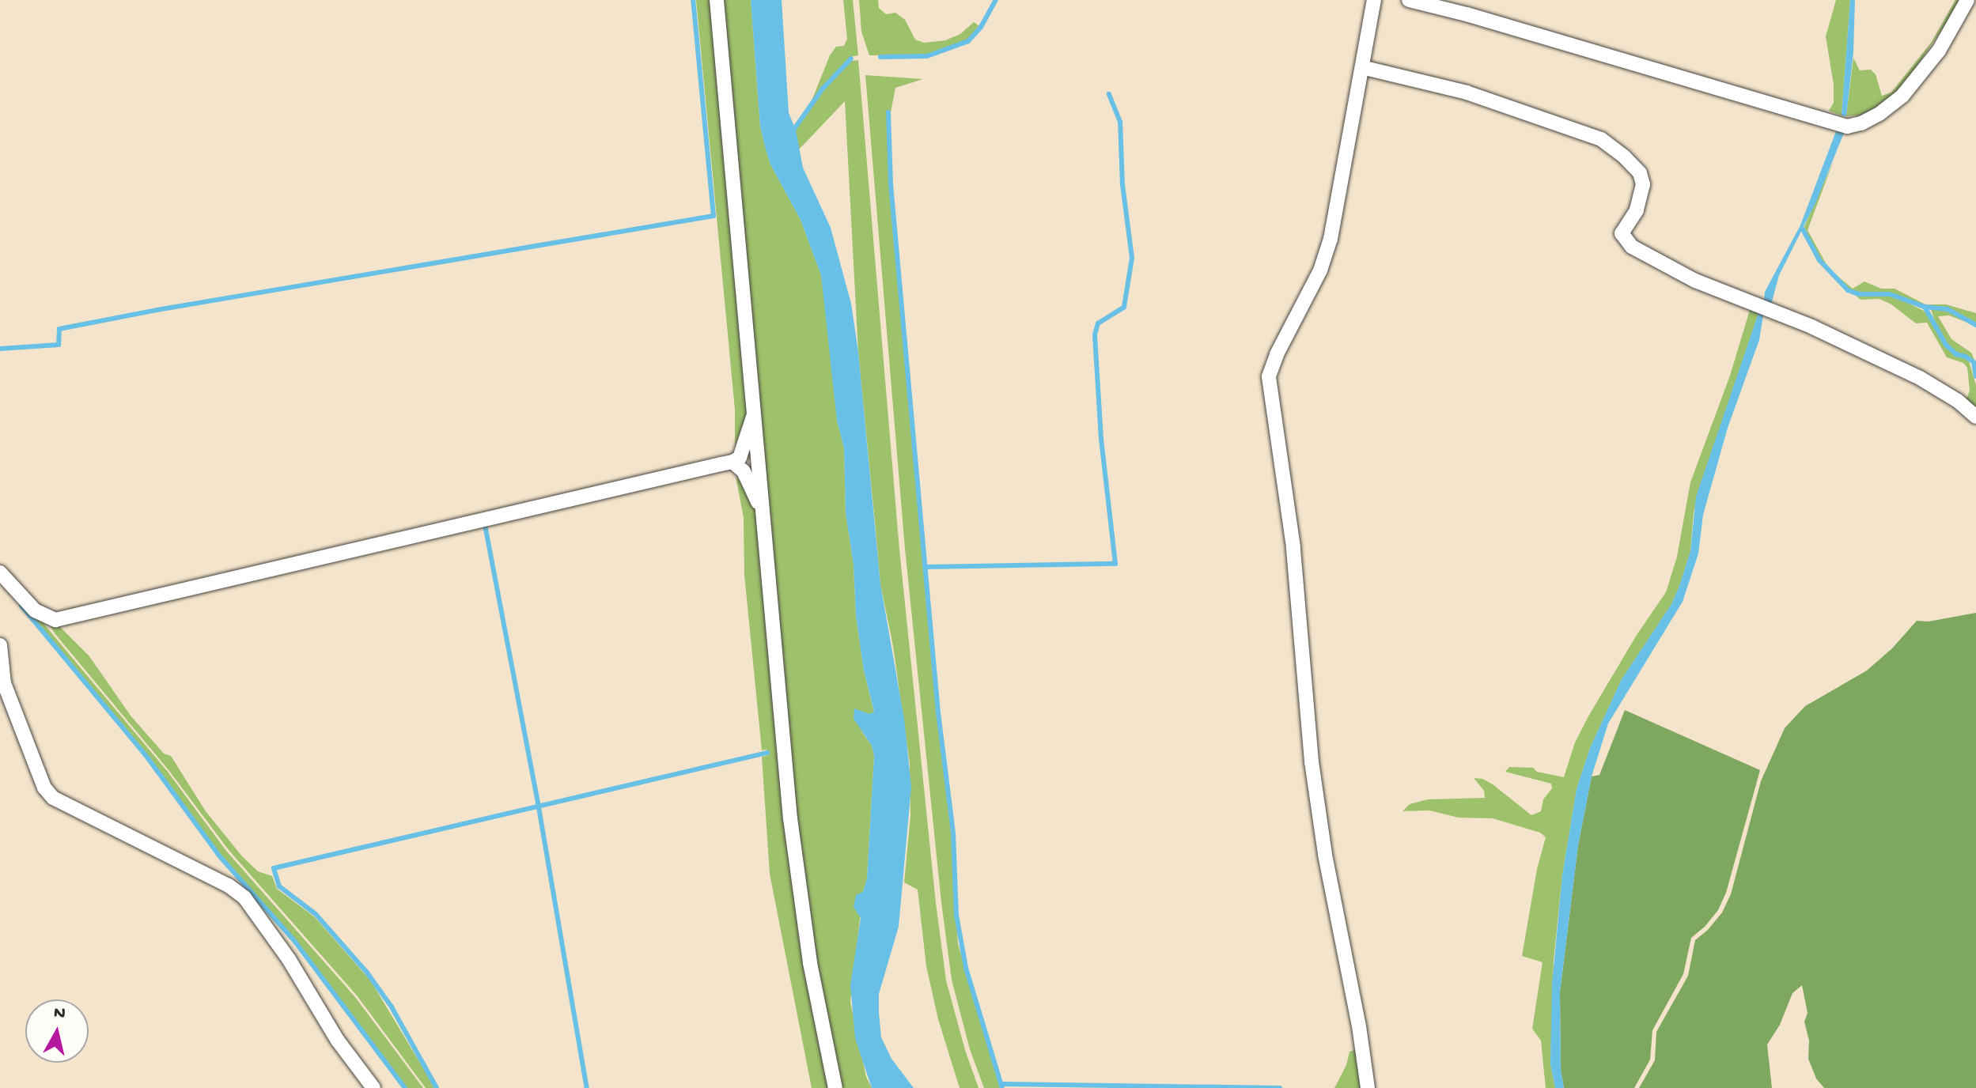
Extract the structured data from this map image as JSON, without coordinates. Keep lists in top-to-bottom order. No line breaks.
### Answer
{"north":"top"}
